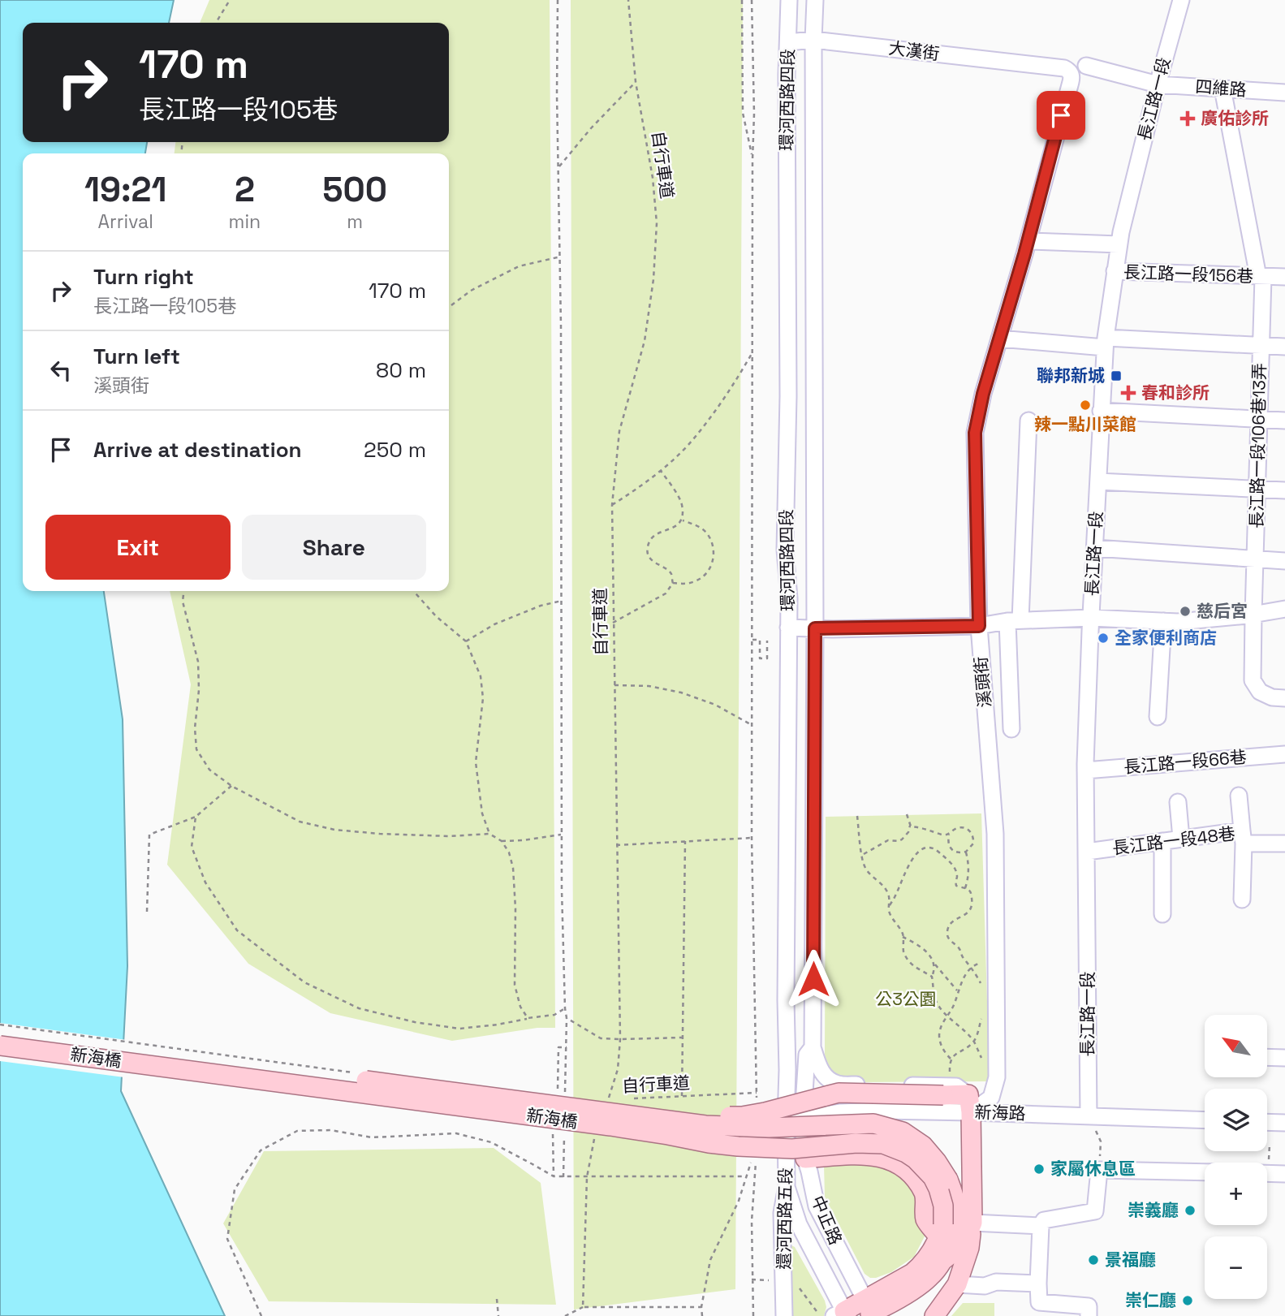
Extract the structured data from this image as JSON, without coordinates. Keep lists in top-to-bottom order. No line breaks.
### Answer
{"streets":{"main road":["新海橋"],"street":["大漢街","四維路","長江路一段","環河西路四段","長江路一段156巷","長江路一段106巷13弄","溪頭街","長江路一段66巷","長江路一段48巷","新海路","還河西路五段","中正路"],"path":["自行車道"]},"crossings":[["大漢街","環河西路四段"],["大漢街","溪頭街"],["四維路","長江路一段"],["四維路","長江路一段106巷13弄"],["長江路一段","長江路一段156巷"],["長江路一段","長江路一段66巷"],["長江路一段","長江路一段48巷"],["長江路一段","新海路"],["環河西路四段","新海路"],["環河西路四段","還河西路五段"],["環河西路四段","中正路"],["長江路一段156巷","長江路一段106巷13弄"],["溪頭街","新海路"],["新海路","還河西路五段"],["新海路","中正路"],["還河西路五段","中正路"]],"parks":["公3公園"],"places":{"health":["廣佑診所","春和診所"],"transit":["聯邦新城"],"other":["辣一點川菜館","慈后宮","全家便利商店","家屬休息區","崇義廳","景福廳","崇仁廳"]},"north":"top left","page":{"turn":["170 m","長江路一段105巷"],"eta":["19:21","Arrival","2","min","500","m"],"list":[{"name":"Turn right","note":"長江路一段105巷","value":"170 m"},{"name":"Turn left","note":"溪頭街","value":"80 m"},{"name":"Arrive at destination","value":"250 m"}],"buttons":["Exit","Share"],"map_buttons":["+","−"]}}
